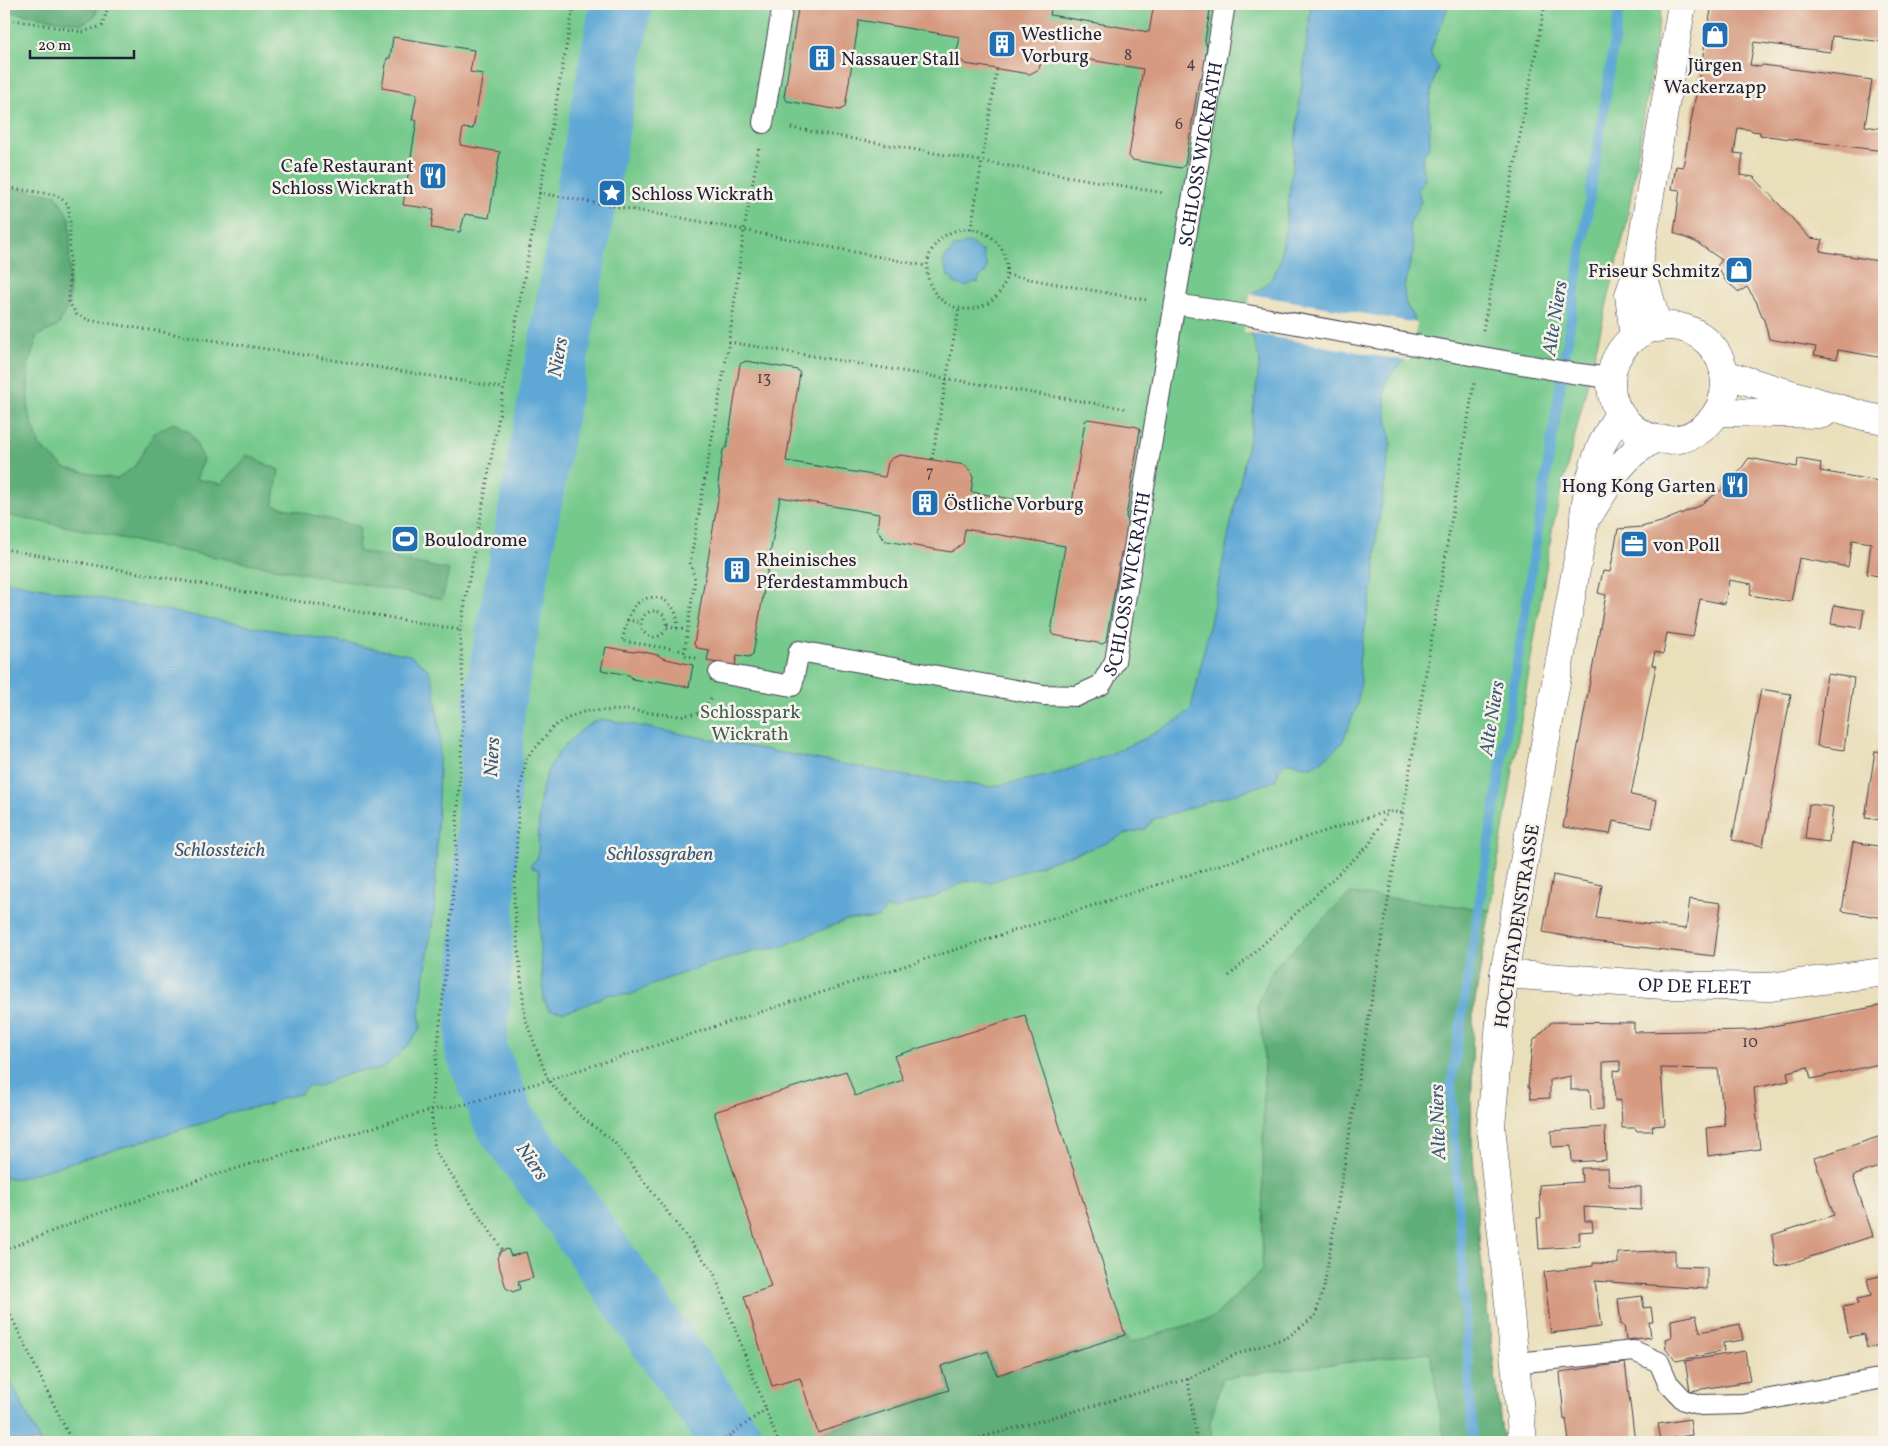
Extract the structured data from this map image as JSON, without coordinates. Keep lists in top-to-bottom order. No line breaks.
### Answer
{"streets":{"main road":["HOCHSTADENSTRASSE","OP DE FLEET"],"lane":["SCHLOSS WICKRATH"]},"crossings":[["HOCHSTADENSTRASSE","OP DE FLEET"]],"water":["Alte Niers","Niers","Schlossteich","Schlossgraben"],"parks":["Schlosspark Wickrath"],"places":{"shop":["Jürgen Wackerzapp","Friseur Schmitz"],"building":["Westliche Vorburg","Nassauer Stall","Östliche Vorburg","Rheinisches Pferdestammbuch"],"restaurant":["Cafe Restaurant Schloss Wickrath","Hong Kong Garten"],"place":["Schloss Wickrath"],"sports":["Boulodrome"],"office":["von Poll"]},"house_numbers":["8","4","6","13","7","10"],"scale_bar":"20 m"}
